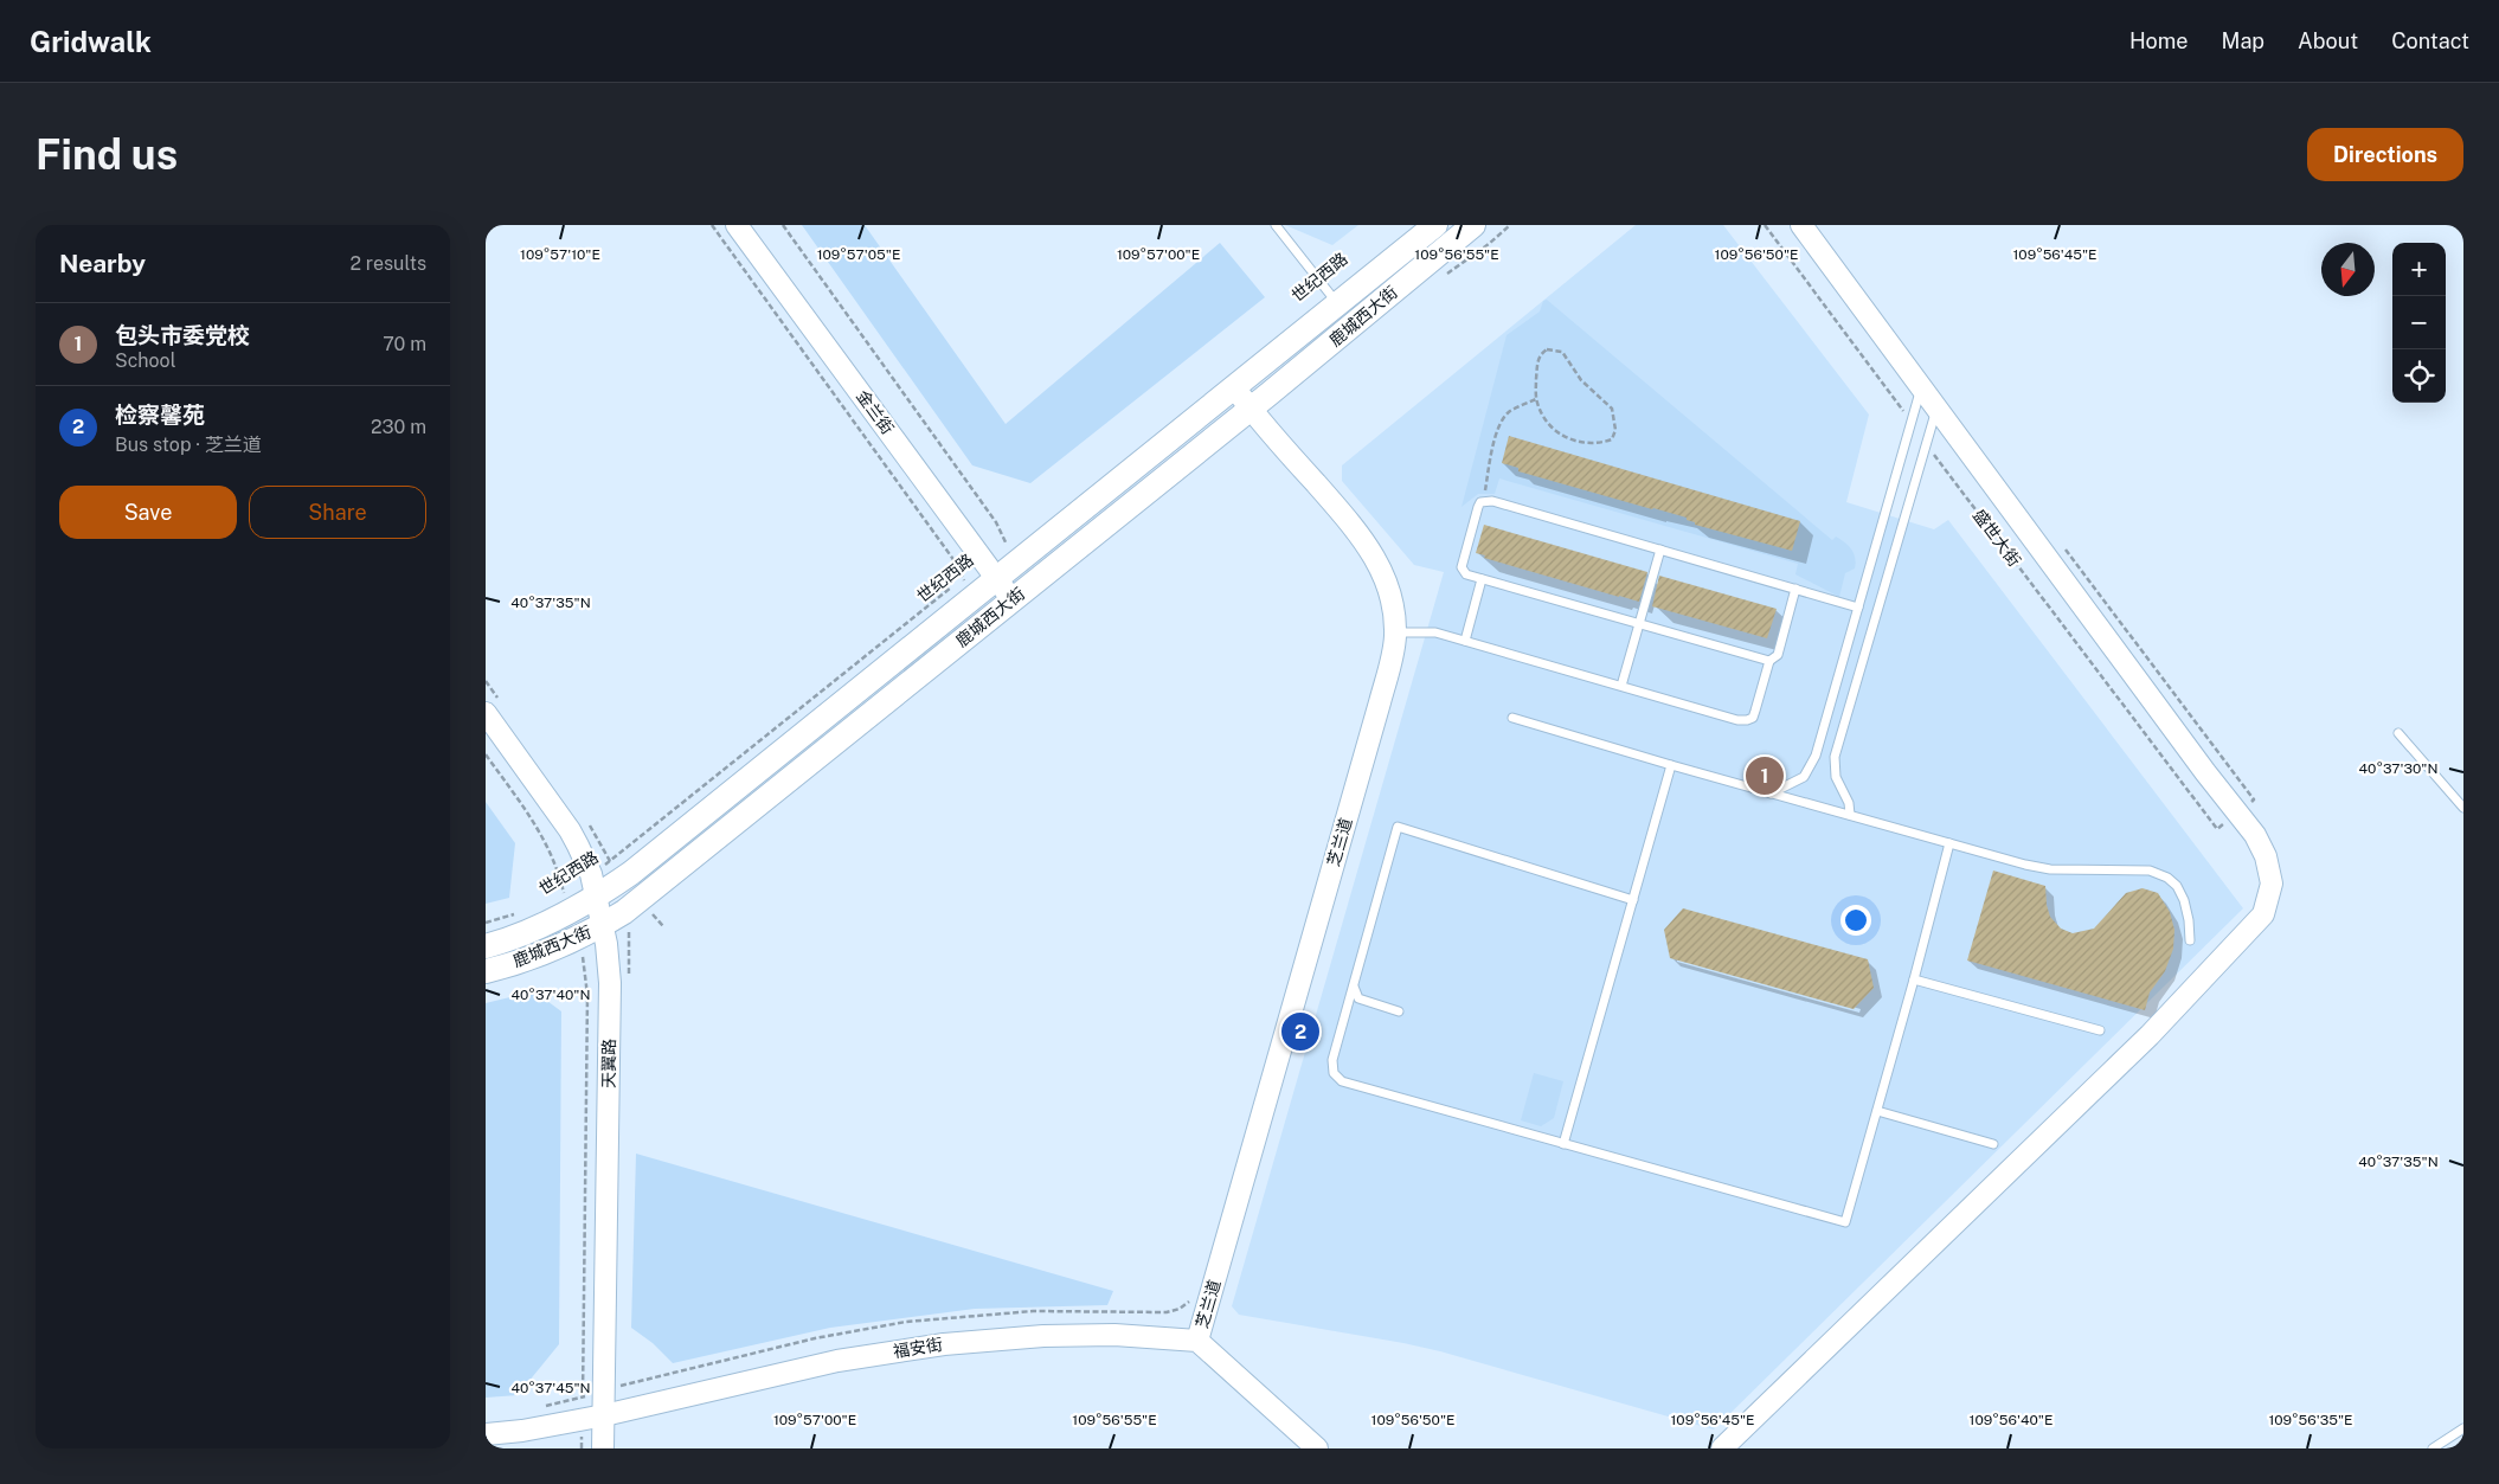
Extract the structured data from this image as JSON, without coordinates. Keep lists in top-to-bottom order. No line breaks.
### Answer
{"streets":{"main road":["鹿城西大街"],"street":["金兰街","盛世大街","芝兰道","天翼路","福安街"],"path":["世纪西路"]},"crossings":[["世纪西路","鹿城西大街"],["世纪西路","金兰街"],["世纪西路","天翼路"],["鹿城西大街","金兰街"],["鹿城西大街","芝兰道"],["鹿城西大街","天翼路"],["芝兰道","福安街"],["天翼路","福安街"]],"north":"bottom","page":{"header":"Gridwalk","nav":["Home","Map","About","Contact"],"buttons":["Directions",["Save","Share"]],"title":"Find us","heading":["Nearby","2 results"],"map_buttons":["+","−"],"list":[{"mark":"1","name":"包头市委党校","note":"School","value":"70 m"},{"mark":"2","name":"检察馨苑","note":"Bus stop · 芝兰道","value":"230 m"}],"pins":["1","2"]},"coordinates":["109°57'10\"E","109°57'05\"E","109°57'00\"E","109°56'55\"E","109°56'50\"E","109°56'45\"E","40°37'35\"N","40°37'30\"N","40°37'40\"N","40°37'45\"N","109°56'40\"E","109°56'35\"E"]}
